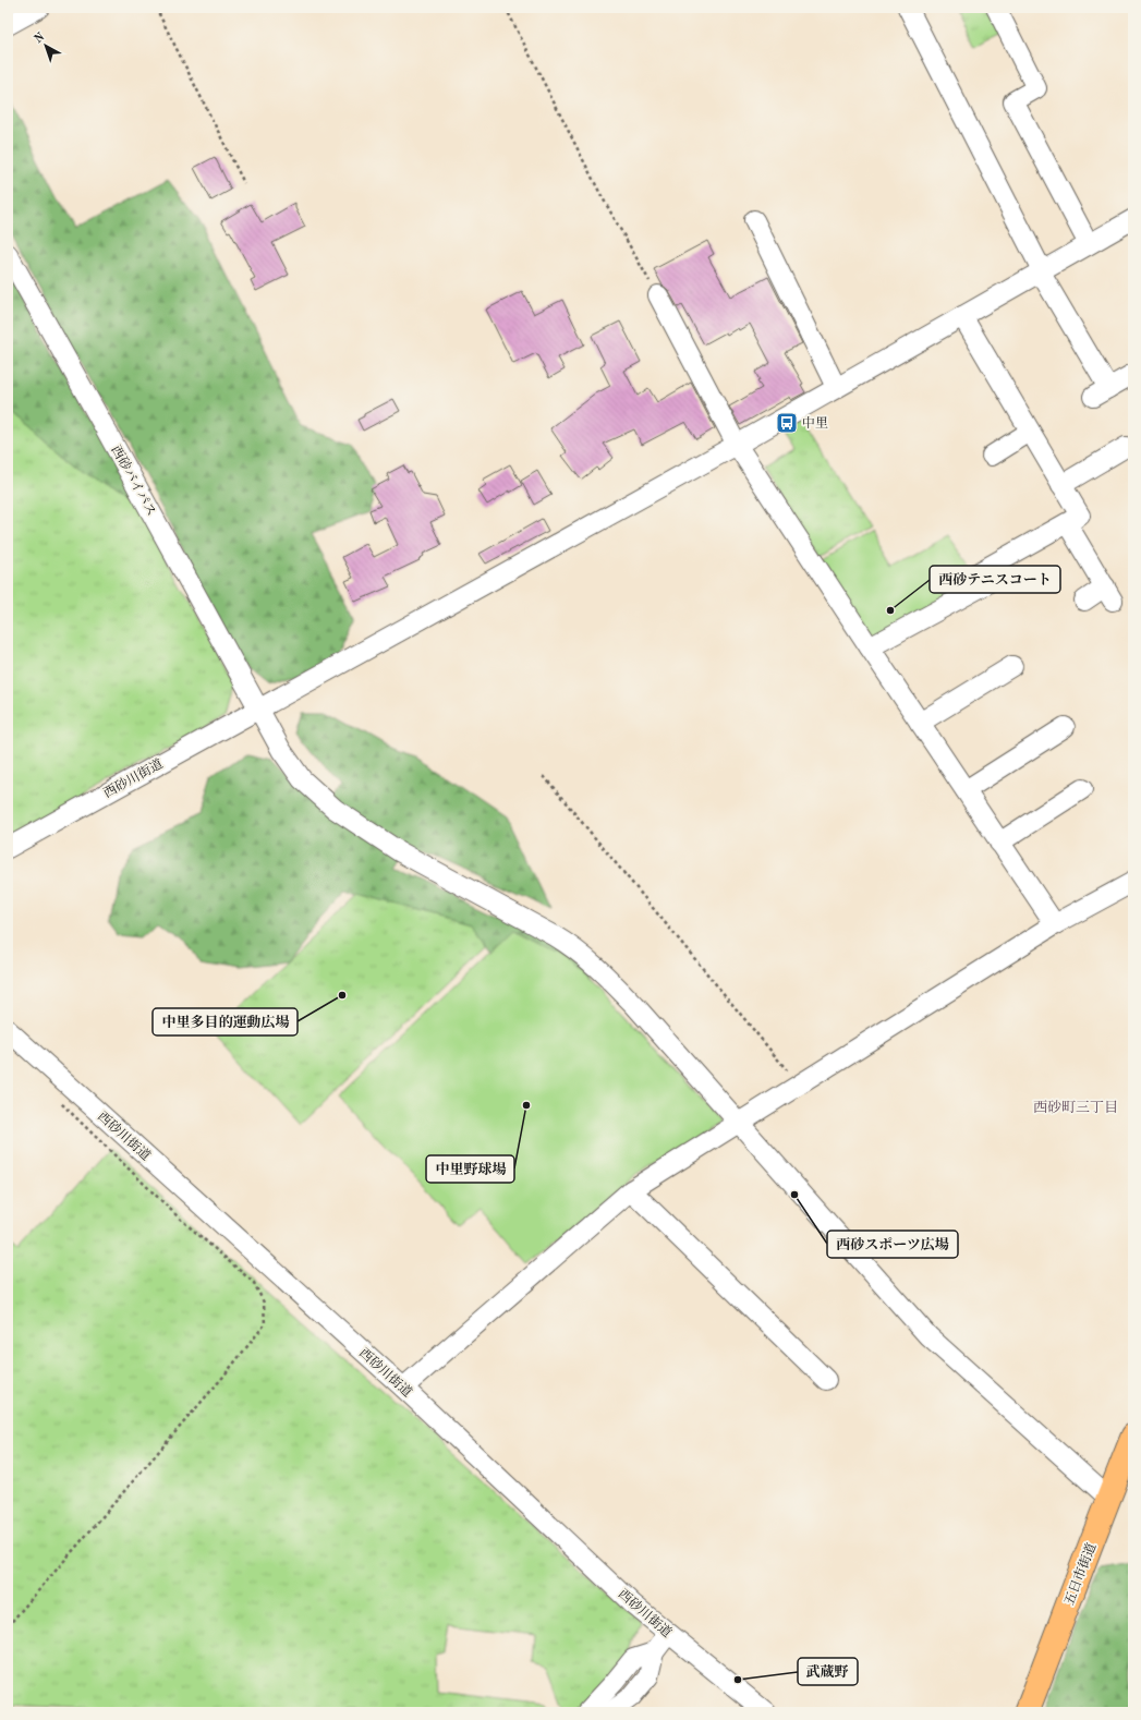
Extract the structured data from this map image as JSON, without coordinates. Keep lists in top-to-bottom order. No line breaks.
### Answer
{"streets":{"main road":["五日市街道"],"street":["西砂バイパス","西砂川街道"]},"crossings":[["西砂バイパス","西砂川街道"],["西砂バイパス","五日市街道"]],"districts":["西砂町三丁目"],"places":{"bus stop":["中里"],"other":["西砂テニスコート","中里多目的運動広場","中里野球場","西砂スポーツ広場","武蔵野"]},"north":"top left"}
